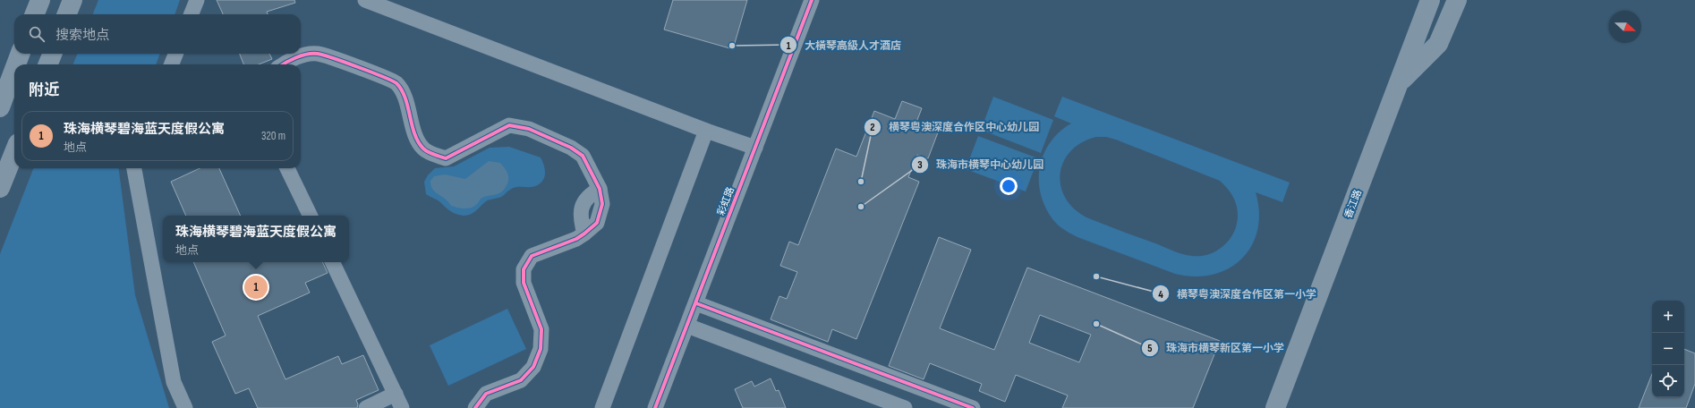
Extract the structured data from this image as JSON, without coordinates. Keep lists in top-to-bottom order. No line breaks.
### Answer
{"streets":{"main road":["香江路"],"street":["彩虹路"]},"places":["大橫琴高級人才酒店","横琴粤澳深度合作区中心幼儿园","珠海市横琴中心幼儿园","横琴粤澳深度合作区第一小学","珠海市横琴新区第一小学"],"north":"right","page":{"search":"搜索地点","heading":"附近","list":[{"mark":"1","name":"珠海横琴碧海蓝天度假公寓","note":"地点","value":"320 m"}],"popup":["珠海横琴碧海蓝天度假公寓","地点"],"pins":"1","map_buttons":["+","−"]}}
